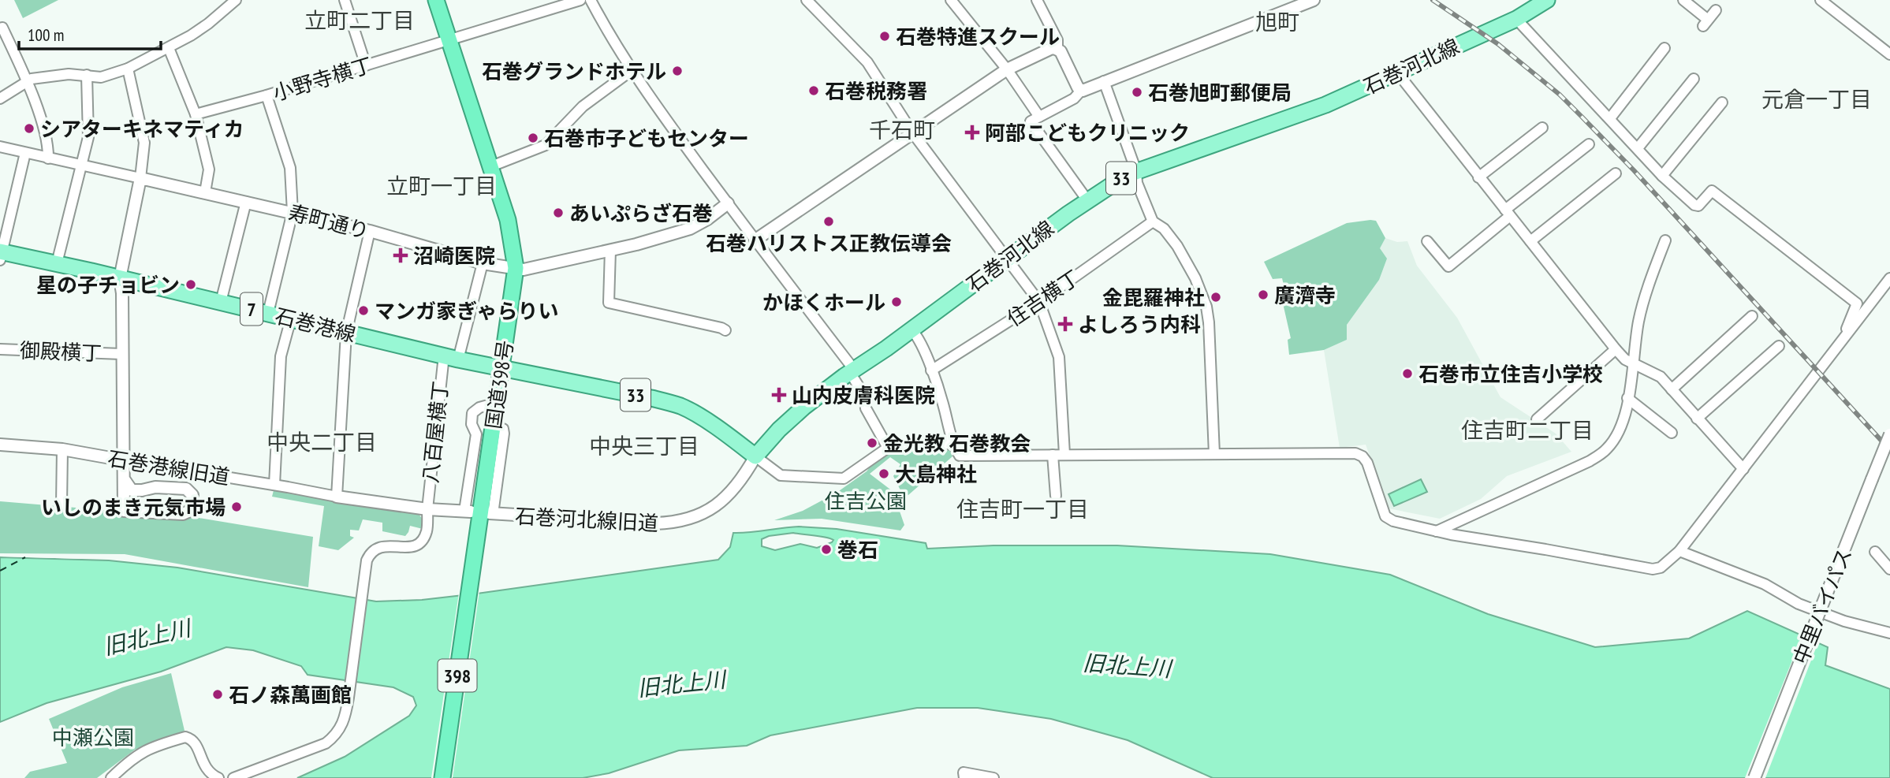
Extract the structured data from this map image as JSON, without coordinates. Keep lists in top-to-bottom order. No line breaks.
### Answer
{"streets":{"highway":["国道398号","398"],"main road":["石巻河北線","33","7","石巻港線"],"street":["小野寺横丁","寿町通り","住吉横丁","御殿横丁","八百屋横丁","石巻港線旧道","石巻河北線旧道","中里バイパス"]},"crossings":[["石巻河北線","33"],["石巻河北線","石巻河北線旧道"],["小野寺横丁","国道398号"],["33","石巻港線"],["33","国道398号"],["33","石巻河北線旧道"],["寿町通り","国道398号"],["寿町通り","八百屋横丁"],["石巻港線","国道398号"],["石巻港線","八百屋横丁"]],"districts":["立町二丁目","旭町","元倉一丁目","千石町","立町一丁目","住吉町二丁目","中央二丁目","中央三丁目","住吉町一丁目"],"water":["旧北上川"],"parks":["住吉公園","中瀬公園"],"places":{"other":["石巻特進スクール","石巻グランドホテル","石巻税務署","石巻旭町郵便局","シアターキネマティカ","石巻市子どもセンター","あいぷらざ石巻","石巻ハリストス正教伝導会","星の子チョビン","廣濟寺","金毘羅神社","かほくホール","マンガ家ぎゃらりい","石巻市立住吉小学校","金光教 石巻教会","大島神社","いしのまき元気市場","巻石","石ノ森萬画館"],"health":["阿部こどもクリニック","沼崎医院","よしろう内科","山内皮膚科医院"]},"scale_bar":"100 m"}
